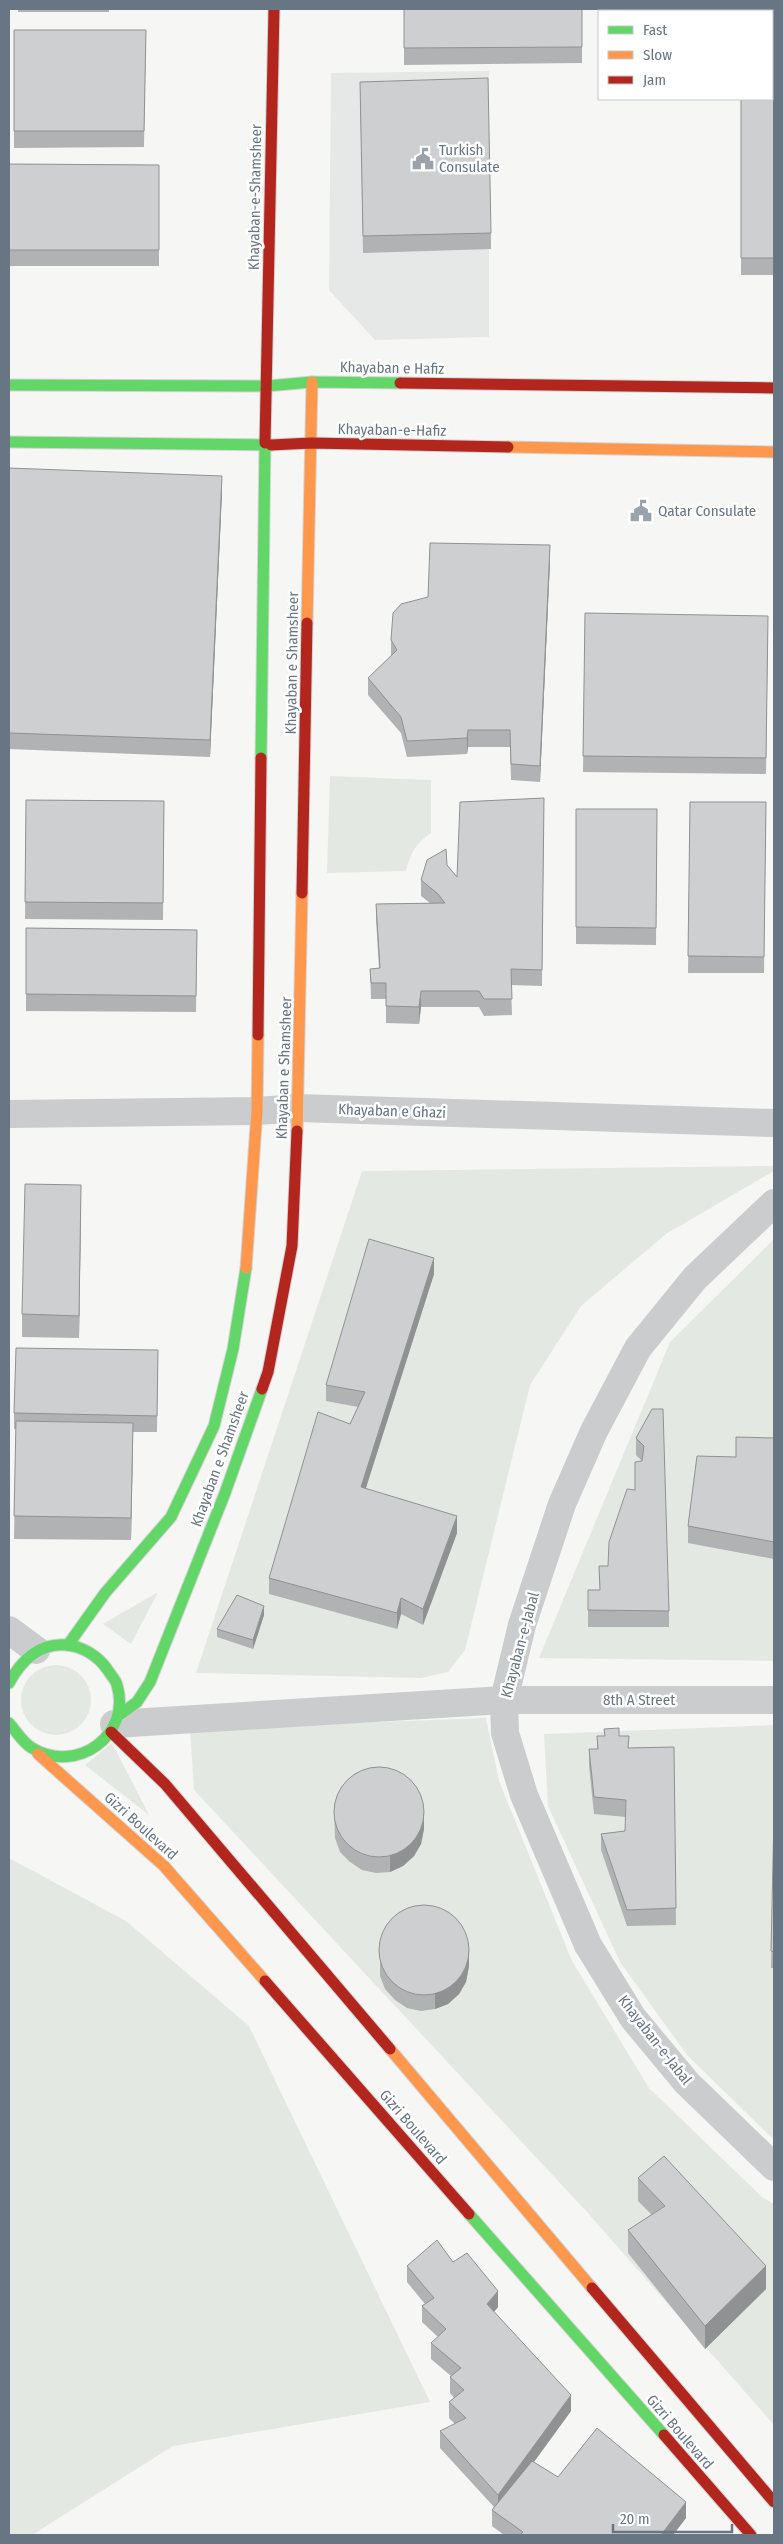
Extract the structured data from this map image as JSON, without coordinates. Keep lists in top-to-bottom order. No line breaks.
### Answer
{"streets":{"main road":["Khayaban-e-Shamsheer","Khayaban e Hafiz","Khayaban-e-Hafiz","Khayaban e Shamsheer","Gizri Boulevard"],"street":["Khayaban e Ghazi","Khayaban-e-Jabal","8th A Street"]},"crossings":[["Khayaban-e-Shamsheer","Khayaban e Hafiz"],["Khayaban-e-Shamsheer","Khayaban e Shamsheer"],["Khayaban e Hafiz","Khayaban e Shamsheer"],["Khayaban-e-Hafiz","Khayaban e Shamsheer"],["Khayaban e Shamsheer","Khayaban e Ghazi"],["Khayaban e Shamsheer","8th A Street"],["Khayaban e Shamsheer","Gizri Boulevard"],["Khayaban-e-Jabal","8th A Street"],["8th A Street","Gizri Boulevard"]],"places":{"public building":["Turkish Consulate","Qatar Consulate"]},"legend":["Fast","Slow","Jam"],"scale_bar":"20 m"}
